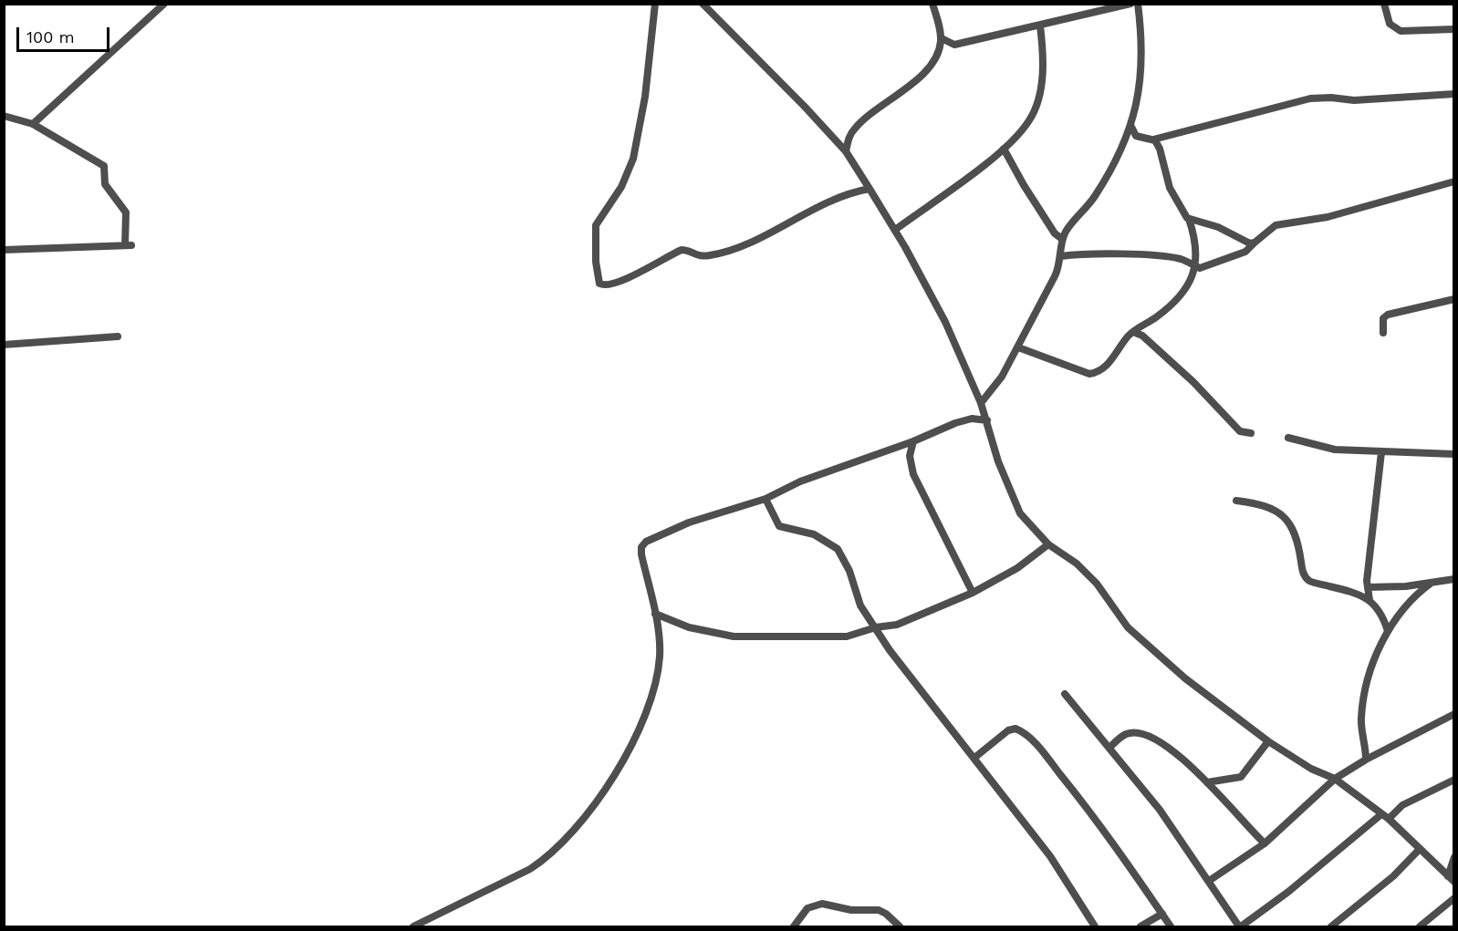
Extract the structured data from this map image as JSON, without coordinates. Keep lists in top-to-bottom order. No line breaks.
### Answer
{"scale_bar":"100 m"}
